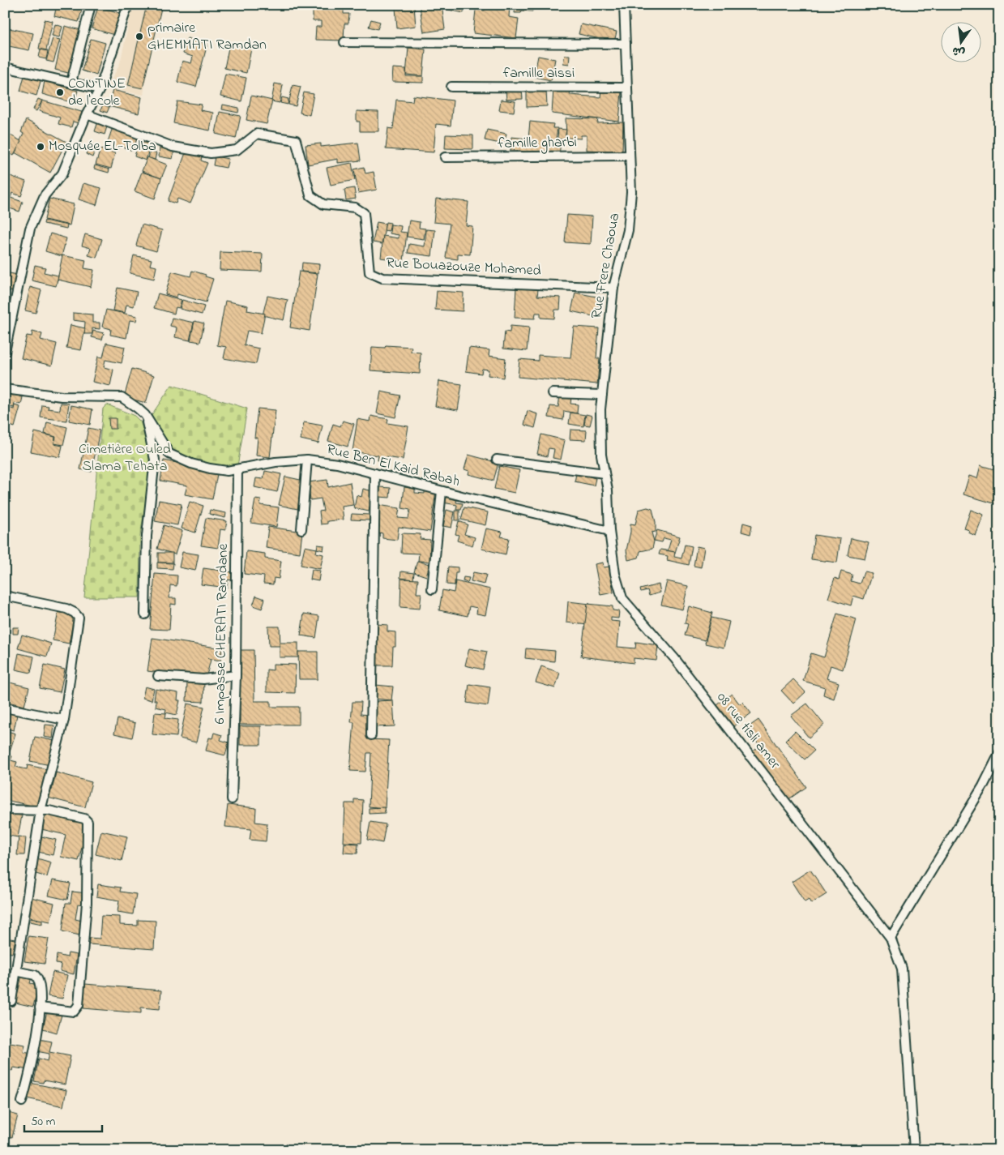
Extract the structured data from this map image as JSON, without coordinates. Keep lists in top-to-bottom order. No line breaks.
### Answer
{"streets":{"street":["famille aissi","famille gharbi","Rue Frere Chaoua","Rue Bouazouze Mohamed","Rue Ben El Kaid Rabah","6 Impasse CHERATI Ramdane","08 rue tisli amer"]},"crossings":[["famille aissi","Rue Frere Chaoua"],["famille gharbi","Rue Frere Chaoua"],["Rue Frere Chaoua","Rue Bouazouze Mohamed"],["Rue Frere Chaoua","Rue Ben El Kaid Rabah"],["Rue Frere Chaoua","08 rue tisli amer"],["Rue Ben El Kaid Rabah","6 Impasse CHERATI Ramdane"],["Rue Ben El Kaid Rabah","08 rue tisli amer"]],"parks":["Cimetière Ouled Slama Tehata"],"places":["primaire GHEMMATI Ramdan","CONTINE de l'ecole","Mosquée EL-Tolba"],"scale_bar":"50 m","north":"bottom"}
